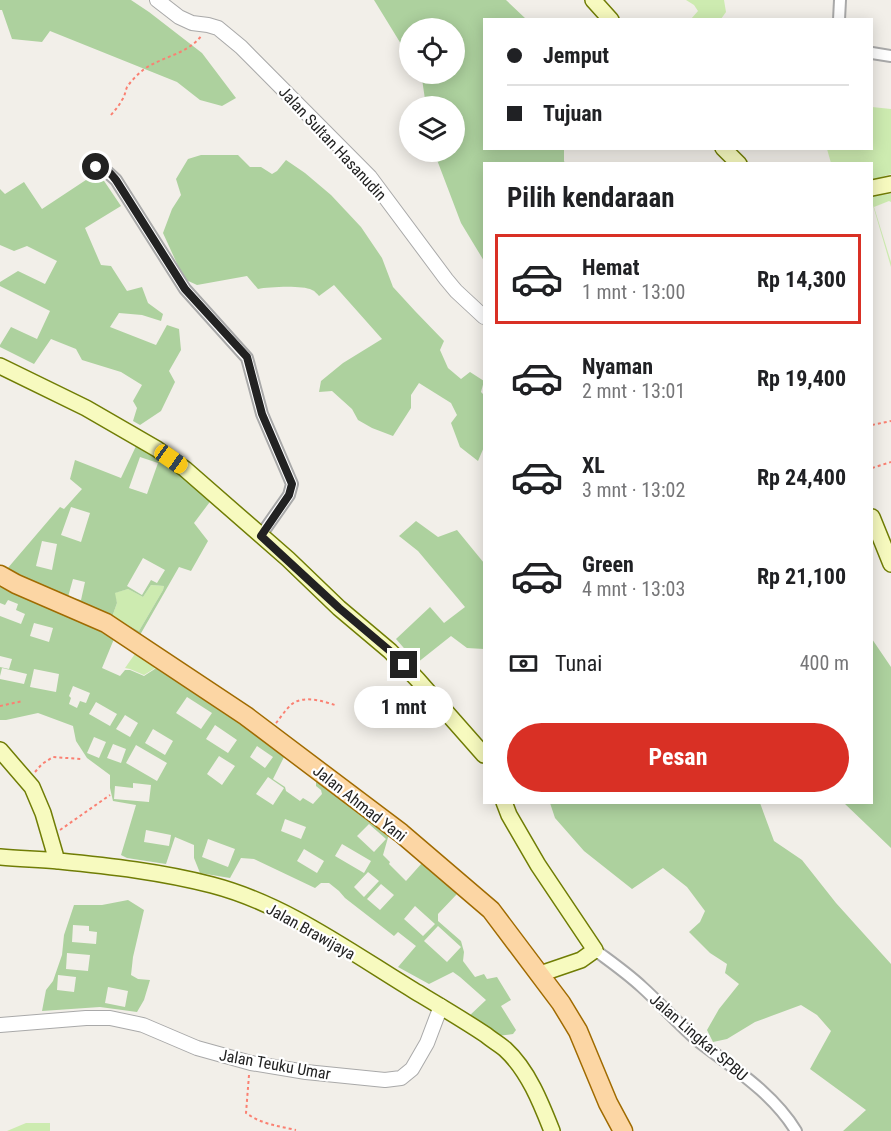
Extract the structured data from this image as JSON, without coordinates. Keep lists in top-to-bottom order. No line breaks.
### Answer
{"streets":{"main road":["Jalan Ahmad Yani","Jalan Brawijaya"],"street":["Jalan Sultan Hasanudin","Jalan Lingkar SPBU","Jalan Teuku Umar"]},"crossings":[["Jalan Brawijaya","Jalan Teuku Umar"]],"page":{"banner":["Jemput","Tujuan"],"heading":"Pilih kendaraan","list":[{"name":"Hemat","note":"1 mnt · 13:00","value":"Rp 14,300"},{"name":"Nyaman","note":"2 mnt · 13:01","value":"Rp 19,400"},{"name":"XL","note":"3 mnt · 13:02","value":"Rp 24,400"},{"name":"Green","note":"4 mnt · 13:03","value":"Rp 21,100"}],"pay":["Tunai","400 m"],"bubble":"1 mnt","buttons":"Pesan"}}
